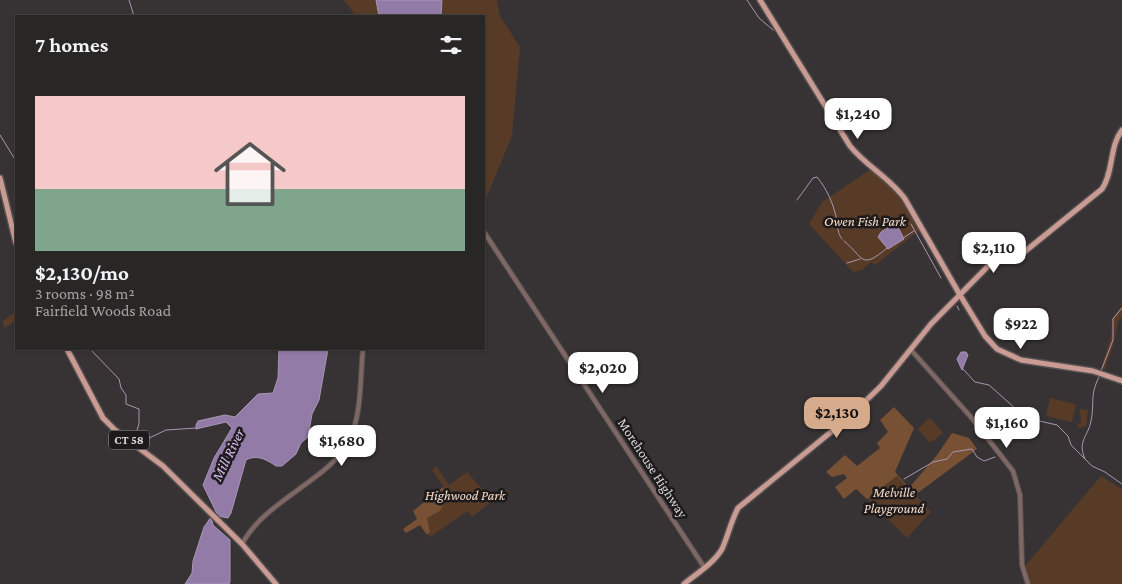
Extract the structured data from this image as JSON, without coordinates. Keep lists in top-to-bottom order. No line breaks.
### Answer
{"streets":{"main road":["CT 58"],"street":["Morehouse Highway"]},"water":["Mill River"],"parks":["Owen Fish Park","Melville Playground","Highwood Park"],"page":{"heading":"7 homes","list":[{"name":"$2,130/mo","note":"3 rooms · 98 m² · Fairfield Woods Road"}],"price":["$1,240","$2,110","$922","$2,020","$2,130","$1,160","$1,680"]}}
